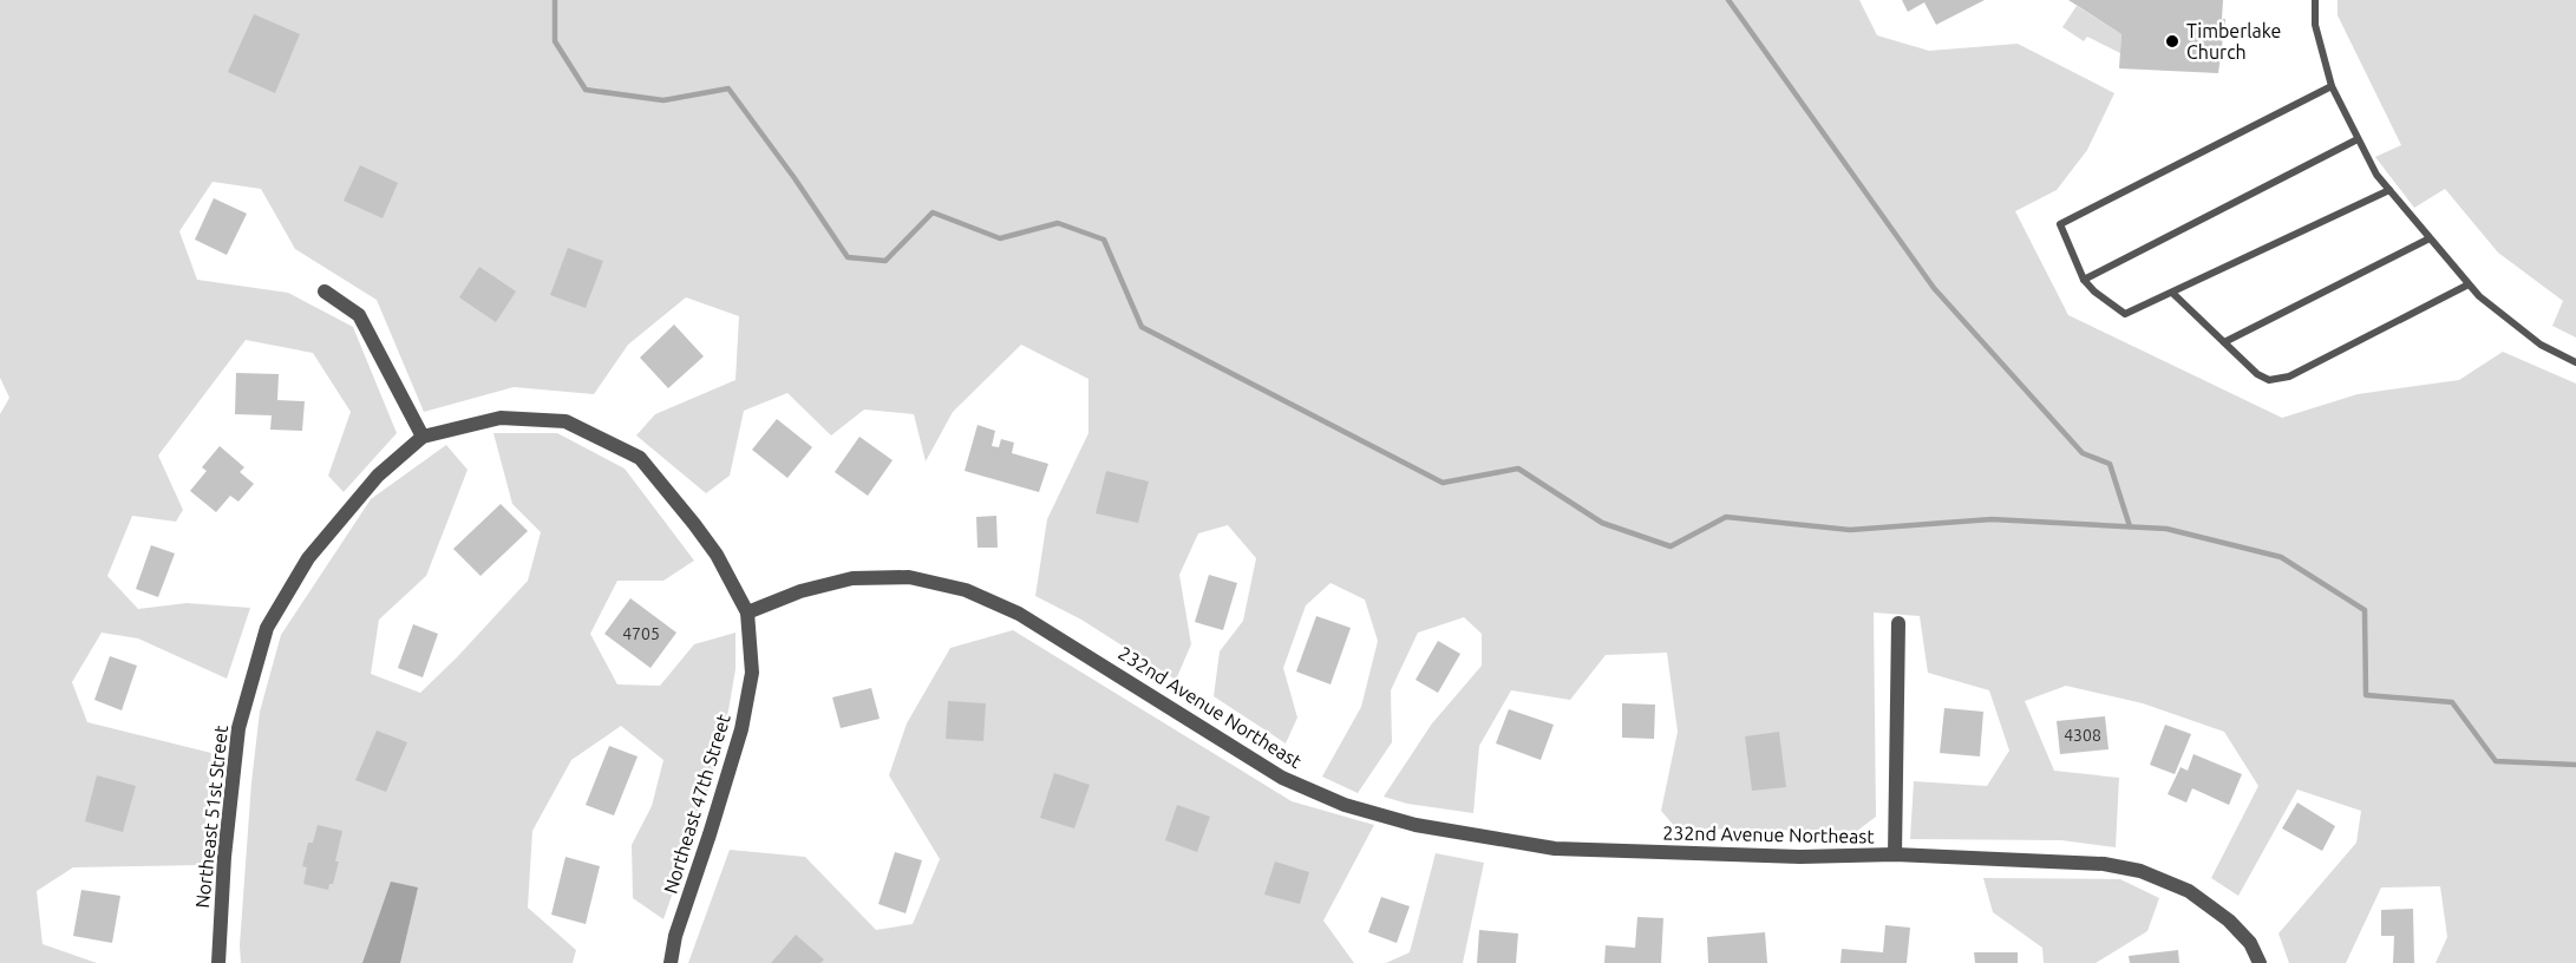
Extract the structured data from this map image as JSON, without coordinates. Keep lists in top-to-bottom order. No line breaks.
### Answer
{"streets":{"street":["232nd Avenue Northeast","Northeast 47th Street","Northeast 51st Street"]},"crossings":[["232nd Avenue Northeast","Northeast 47th Street"]],"places":["Timberlake Church"],"house_numbers":["4705","4308"]}
